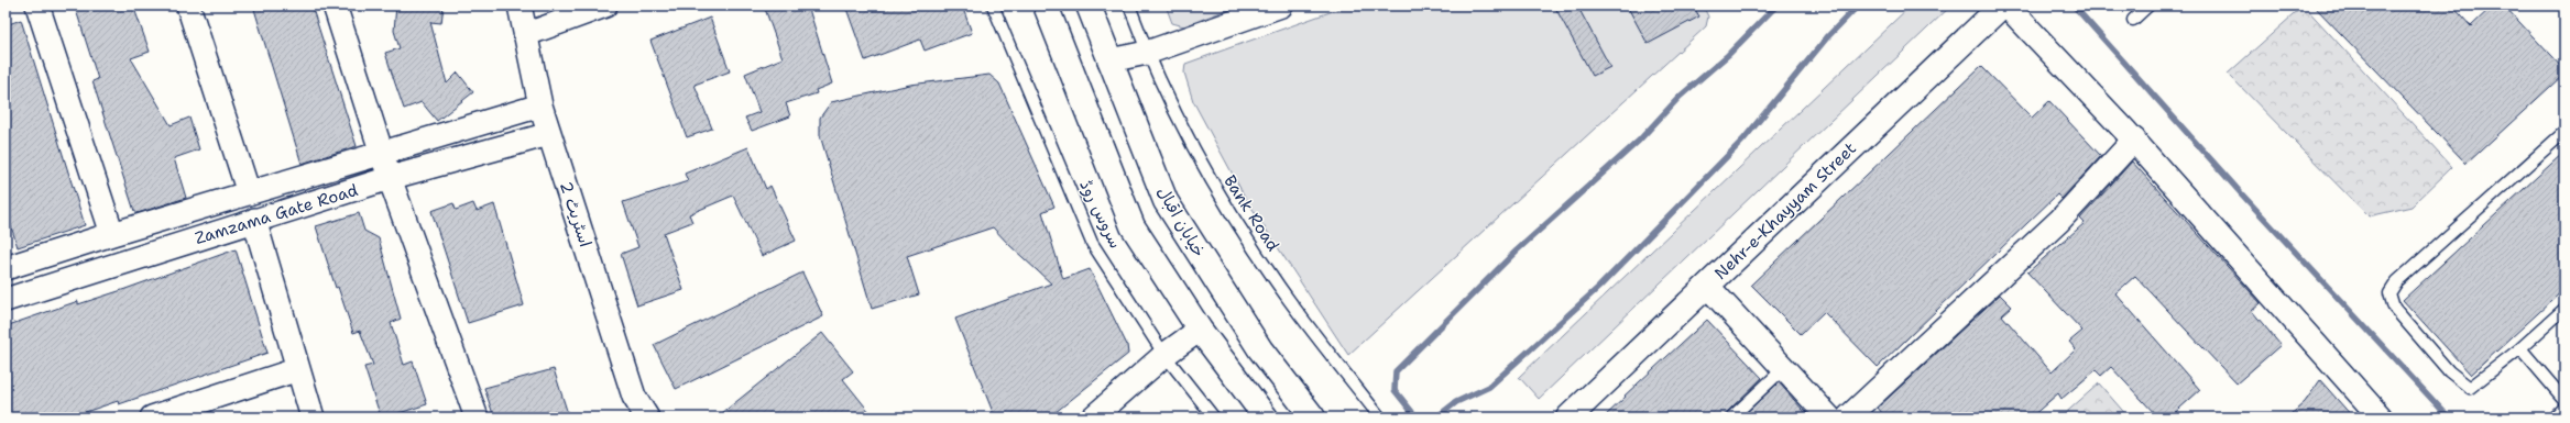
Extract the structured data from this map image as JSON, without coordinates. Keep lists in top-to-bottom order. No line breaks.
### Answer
{"streets":{"main road":["Nehr-e-Khayyam Street","خیابان اقبال"],"street":["Zamzama Gate Road","اسٹریٹ 2"],"lane":["Bank Road","سروس روڈ"]},"crossings":[["Zamzama Gate Road","اسٹریٹ 2"]]}
